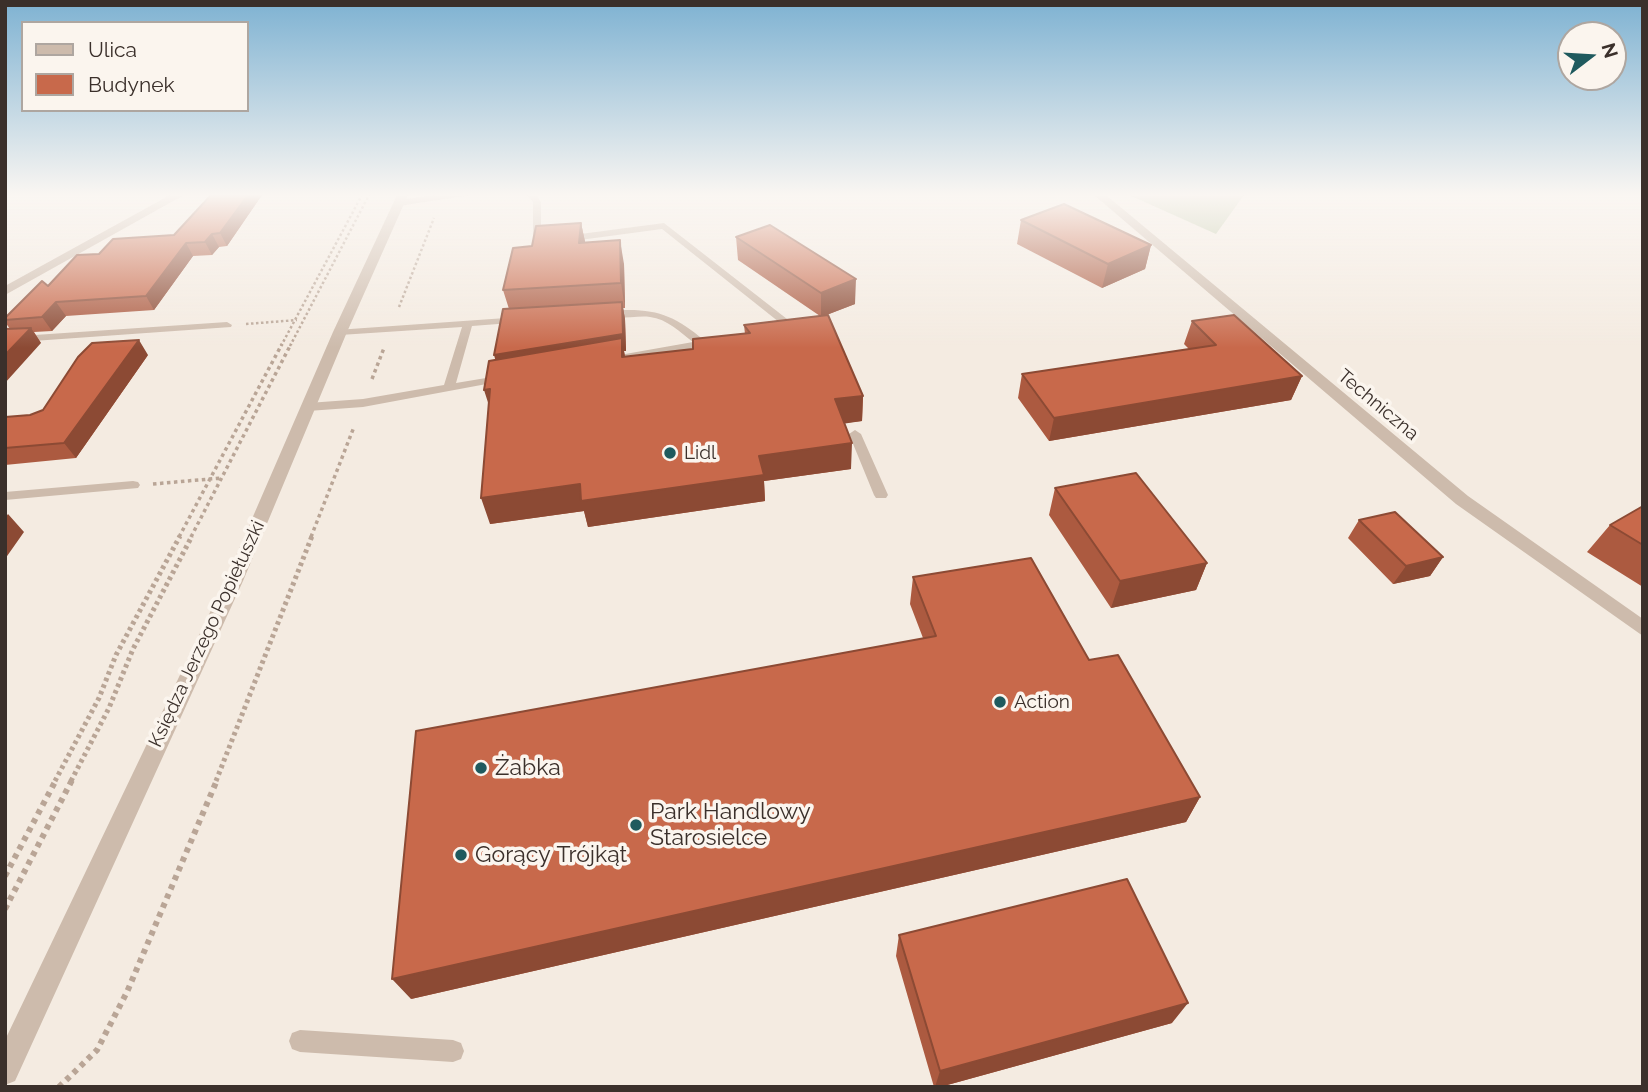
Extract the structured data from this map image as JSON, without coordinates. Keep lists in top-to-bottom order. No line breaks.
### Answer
{"streets":{"street":["Techniczna","Księdza Jerzego Popiełuszki"]},"places":["Lidl","Action","Żabka","Park Handlowy Starosielce","Gorący Trójkąt"],"legend":["Ulica","Budynek"],"north":"right"}
